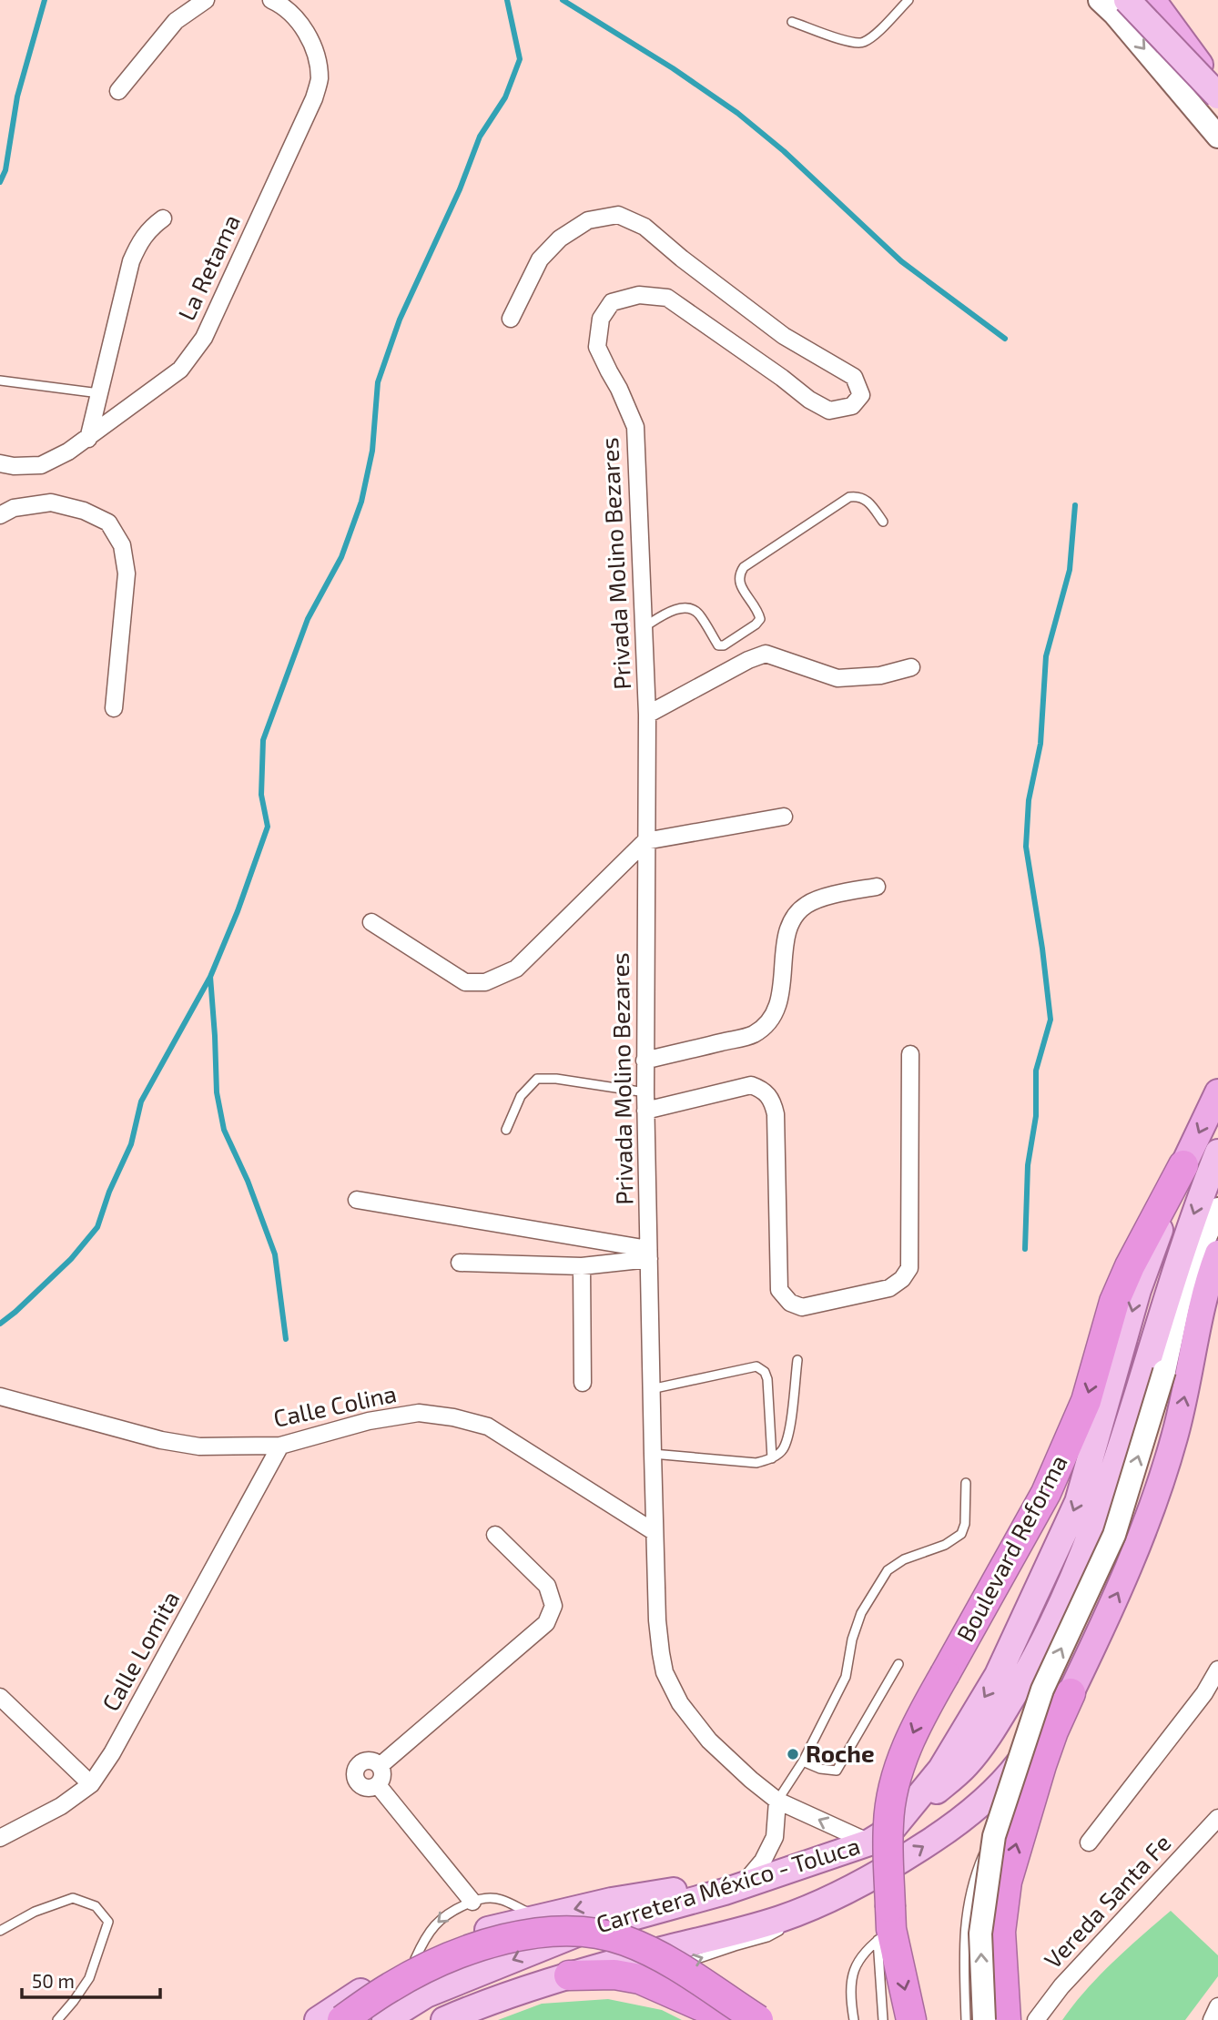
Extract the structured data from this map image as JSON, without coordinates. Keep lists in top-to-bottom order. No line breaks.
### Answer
{"streets":{"highway":["Boulevard Reforma"],"main road":["Carretera México - Toluca"],"street":["La Retama","Privada Molino Bezares","Calle Colina","Calle Lomita","Vereda Santa Fe"]},"crossings":[["Privada Molino Bezares","Calle Colina"],["Privada Molino Bezares","Carretera México - Toluca"],["Calle Colina","Calle Lomita"],["Boulevard Reforma","Carretera México - Toluca"]],"places":["Roche"],"scale_bar":"50 m"}
